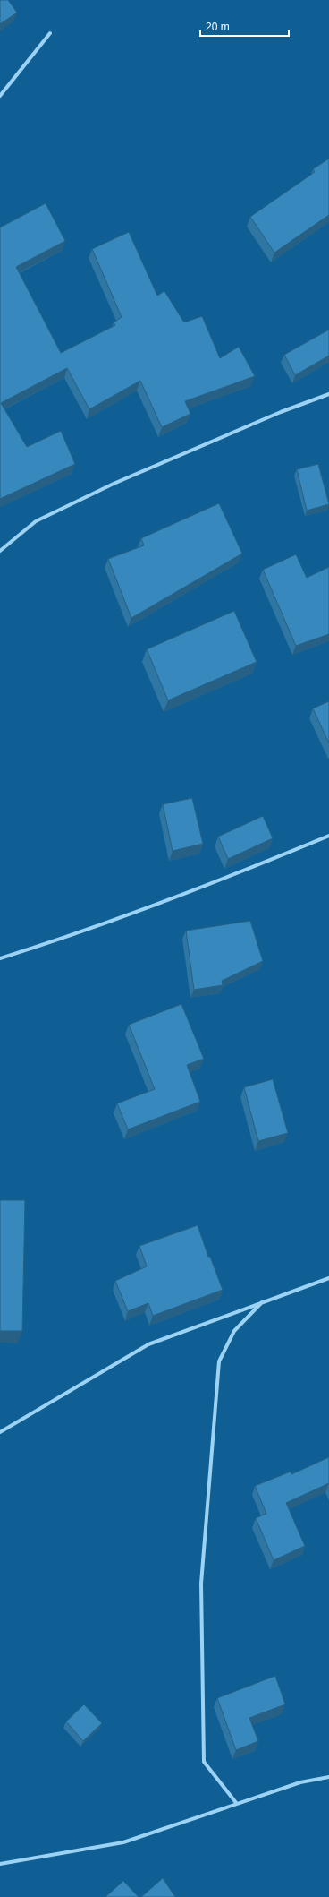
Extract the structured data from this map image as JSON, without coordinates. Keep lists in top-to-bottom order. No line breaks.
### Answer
{"scale_bar":"20 m"}
